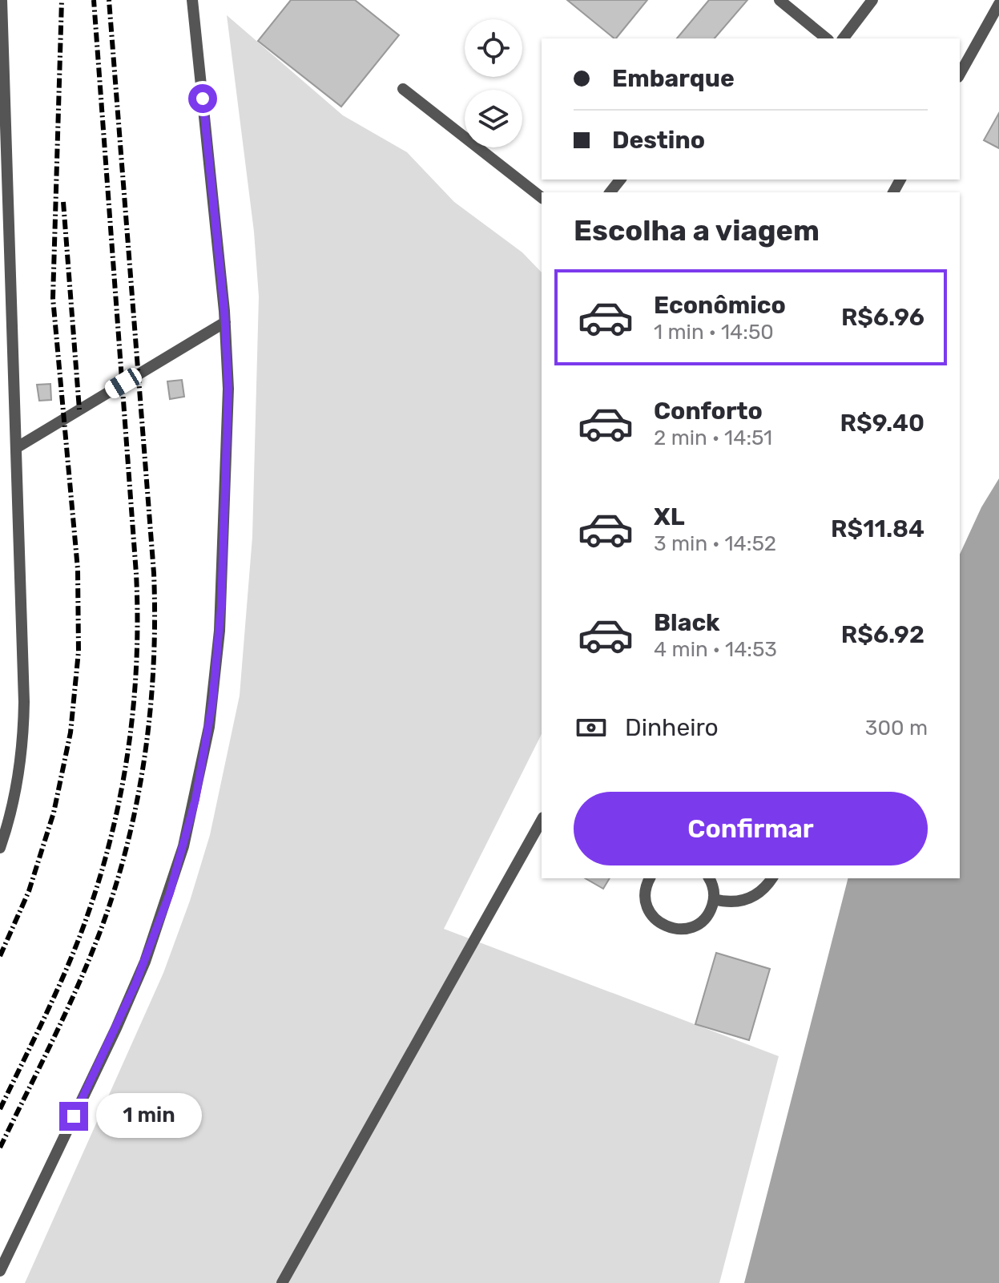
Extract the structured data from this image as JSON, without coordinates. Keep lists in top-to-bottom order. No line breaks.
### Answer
{"page":{"banner":["Embarque","Destino"],"heading":"Escolha a viagem","list":[{"name":"Econômico","note":"1 min · 14:50","value":"R$6.96"},{"name":"Conforto","note":"2 min · 14:51","value":"R$9.40"},{"name":"XL","note":"3 min · 14:52","value":"R$11.84"},{"name":"Black","note":"4 min · 14:53","value":"R$6.92"}],"pay":["Dinheiro","300 m"],"buttons":"Confirmar","bubble":"1 min"}}
